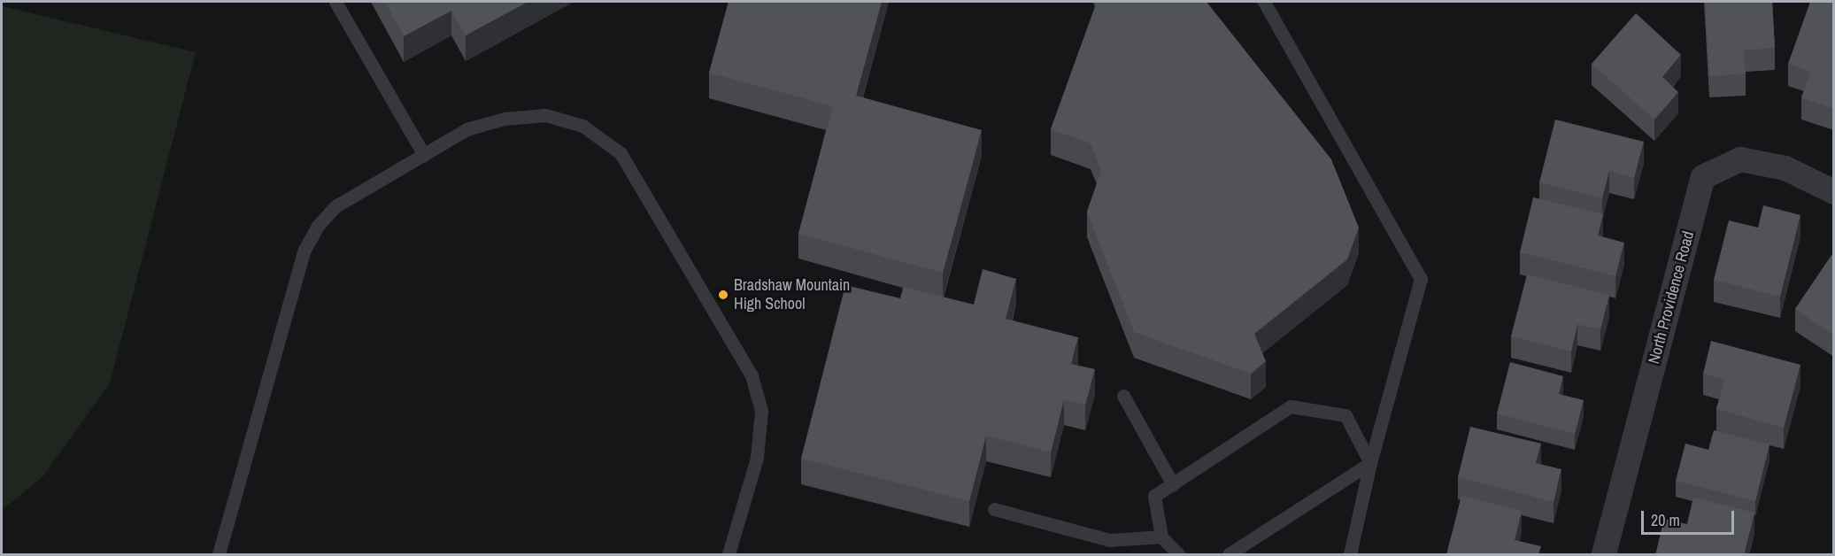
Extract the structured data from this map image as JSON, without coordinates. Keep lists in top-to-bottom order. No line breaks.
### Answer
{"streets":{"street":["North Providence Road"]},"places":["Bradshaw Mountain High School"],"scale_bar":"20 m"}
